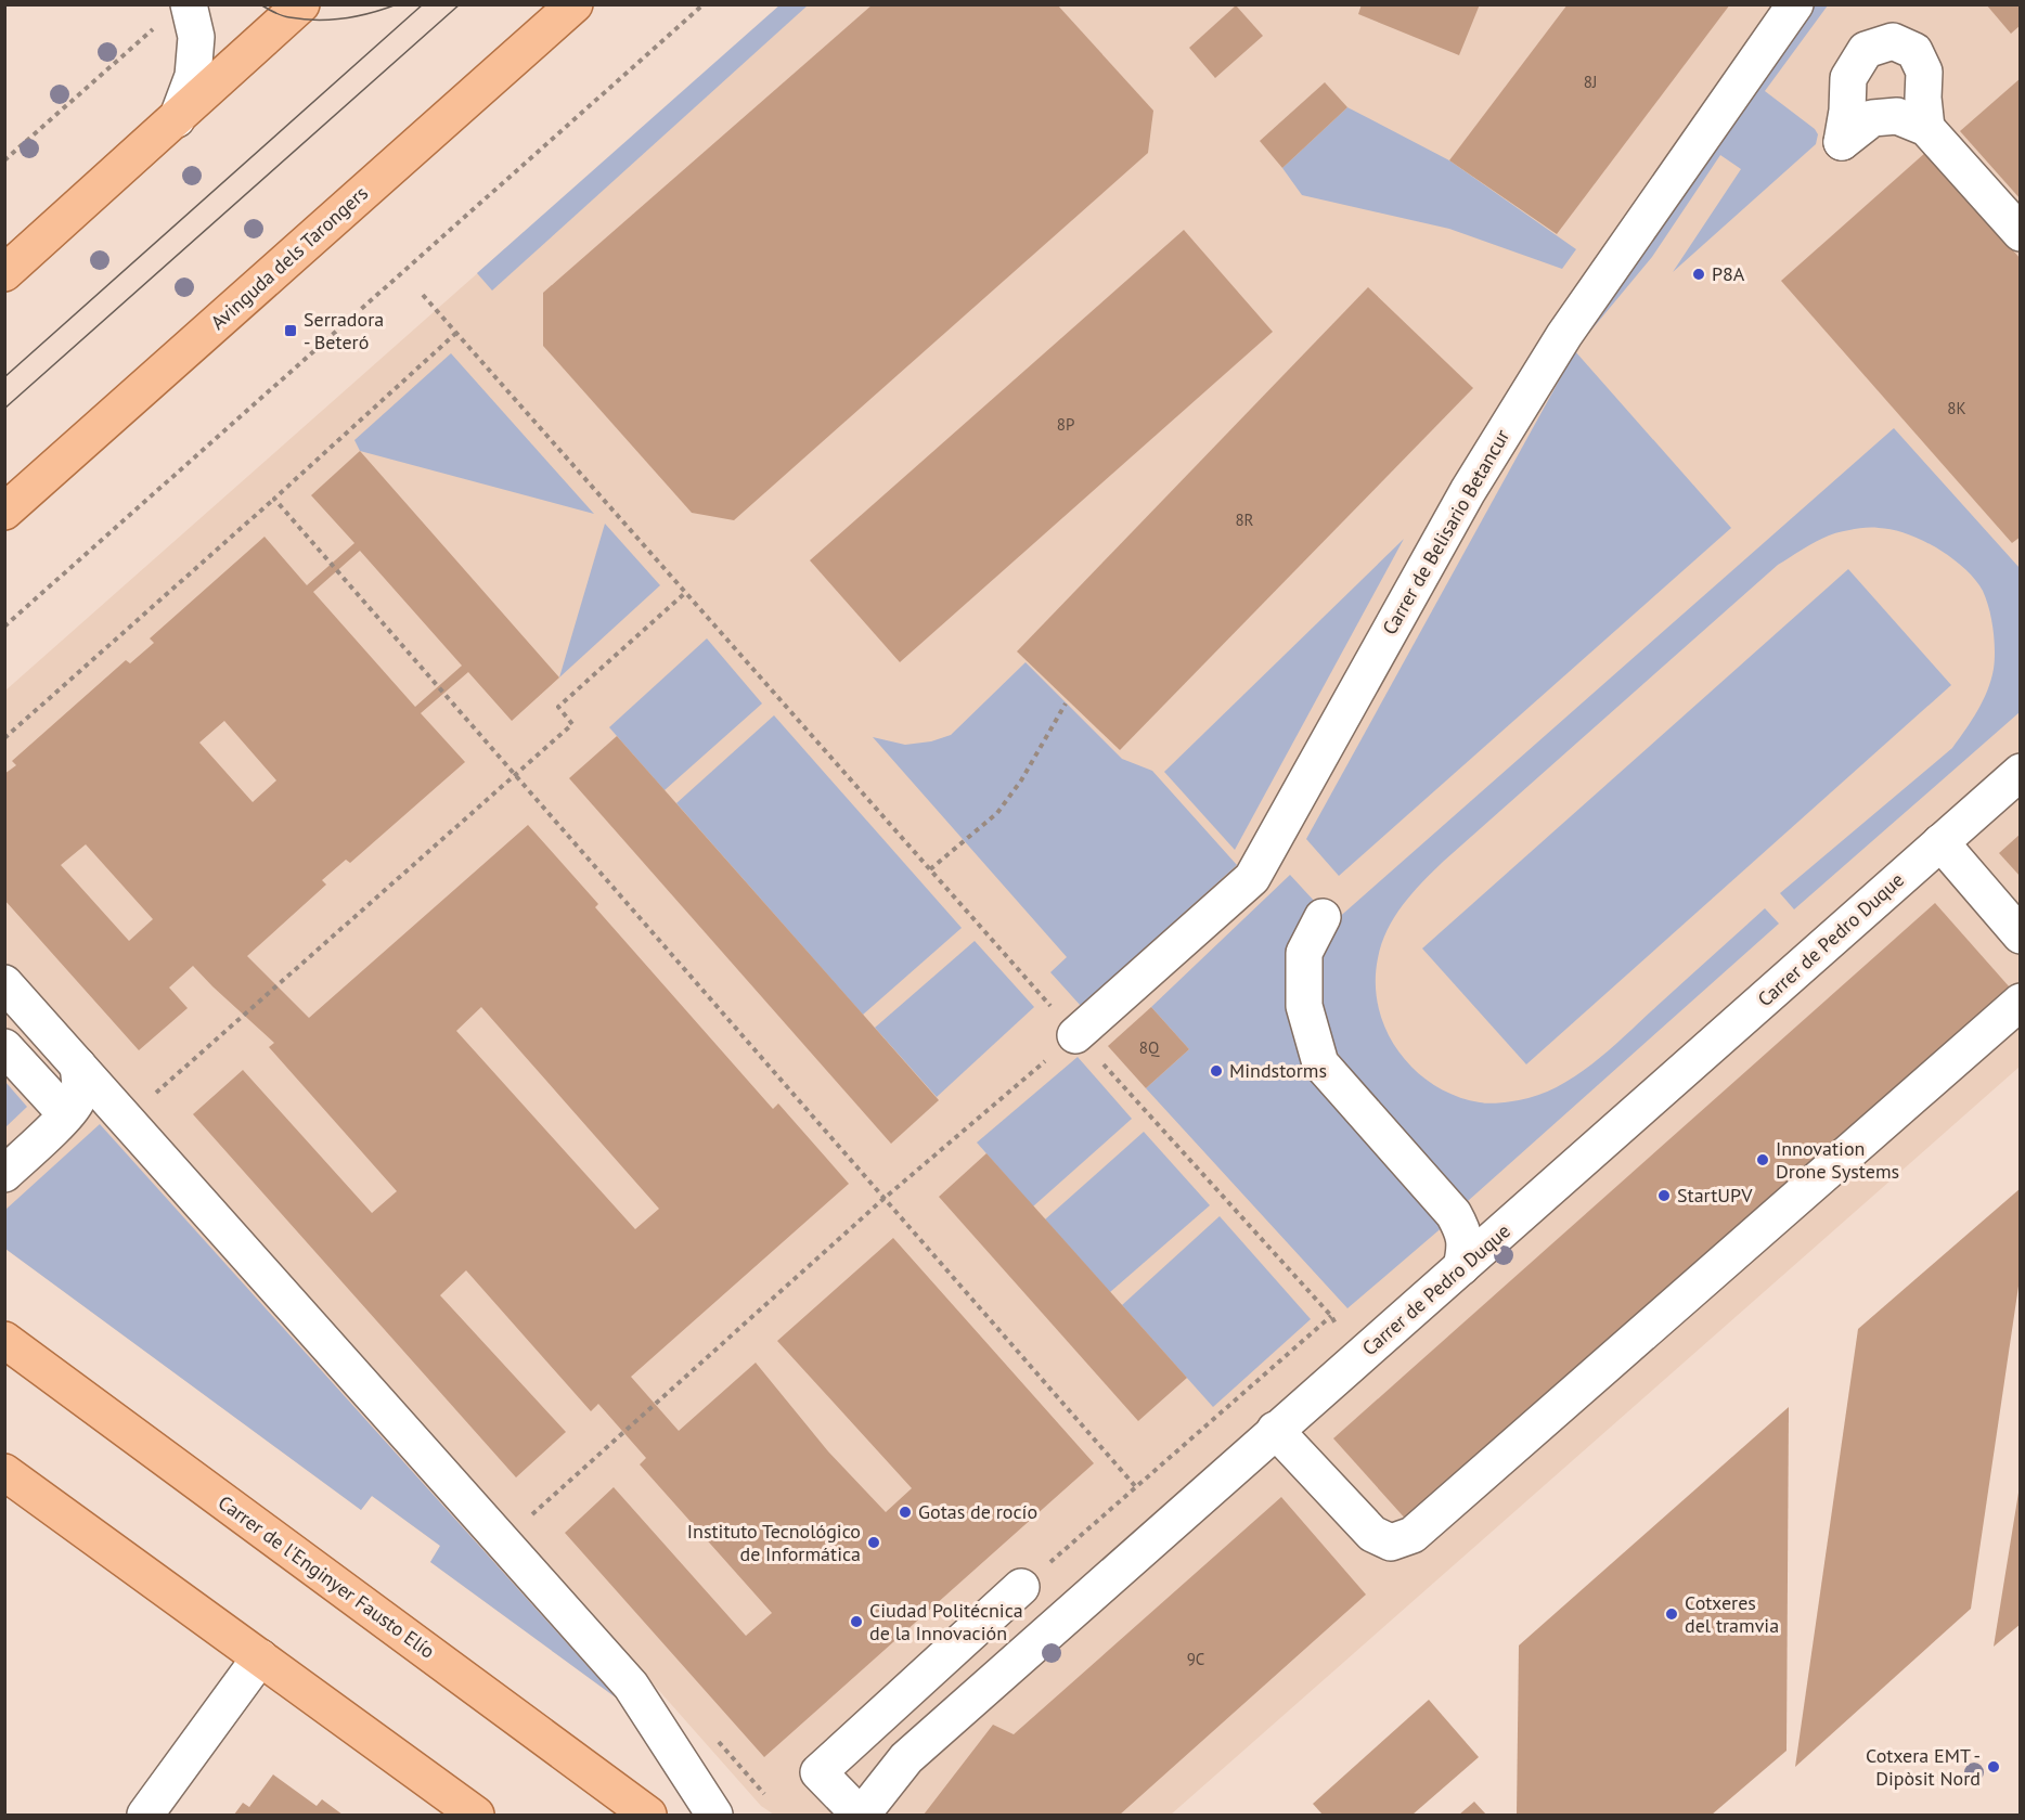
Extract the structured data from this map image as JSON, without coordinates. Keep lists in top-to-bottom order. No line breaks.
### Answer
{"streets":{"main road":["Avinguda dels Tarongers","Carrer de l'Enginyer Fausto Elío"],"street":["Carrer de Belisario Betancur","Carrer de Pedro Duque"]},"places":{"other":["P8A","Mindstorms","Innovation Drone Systems","StartUPV","Gotas de rocío","Instituto Tecnológico de Informática","Cotxeres del tramvia","Ciudad Politécnica de la Innovación","Cotxera EMT - Dipòsit Nord"],"transit":["Serradora - Beteró"]},"house_numbers":["8J","8K","8P","8R","8Q","9C"]}
